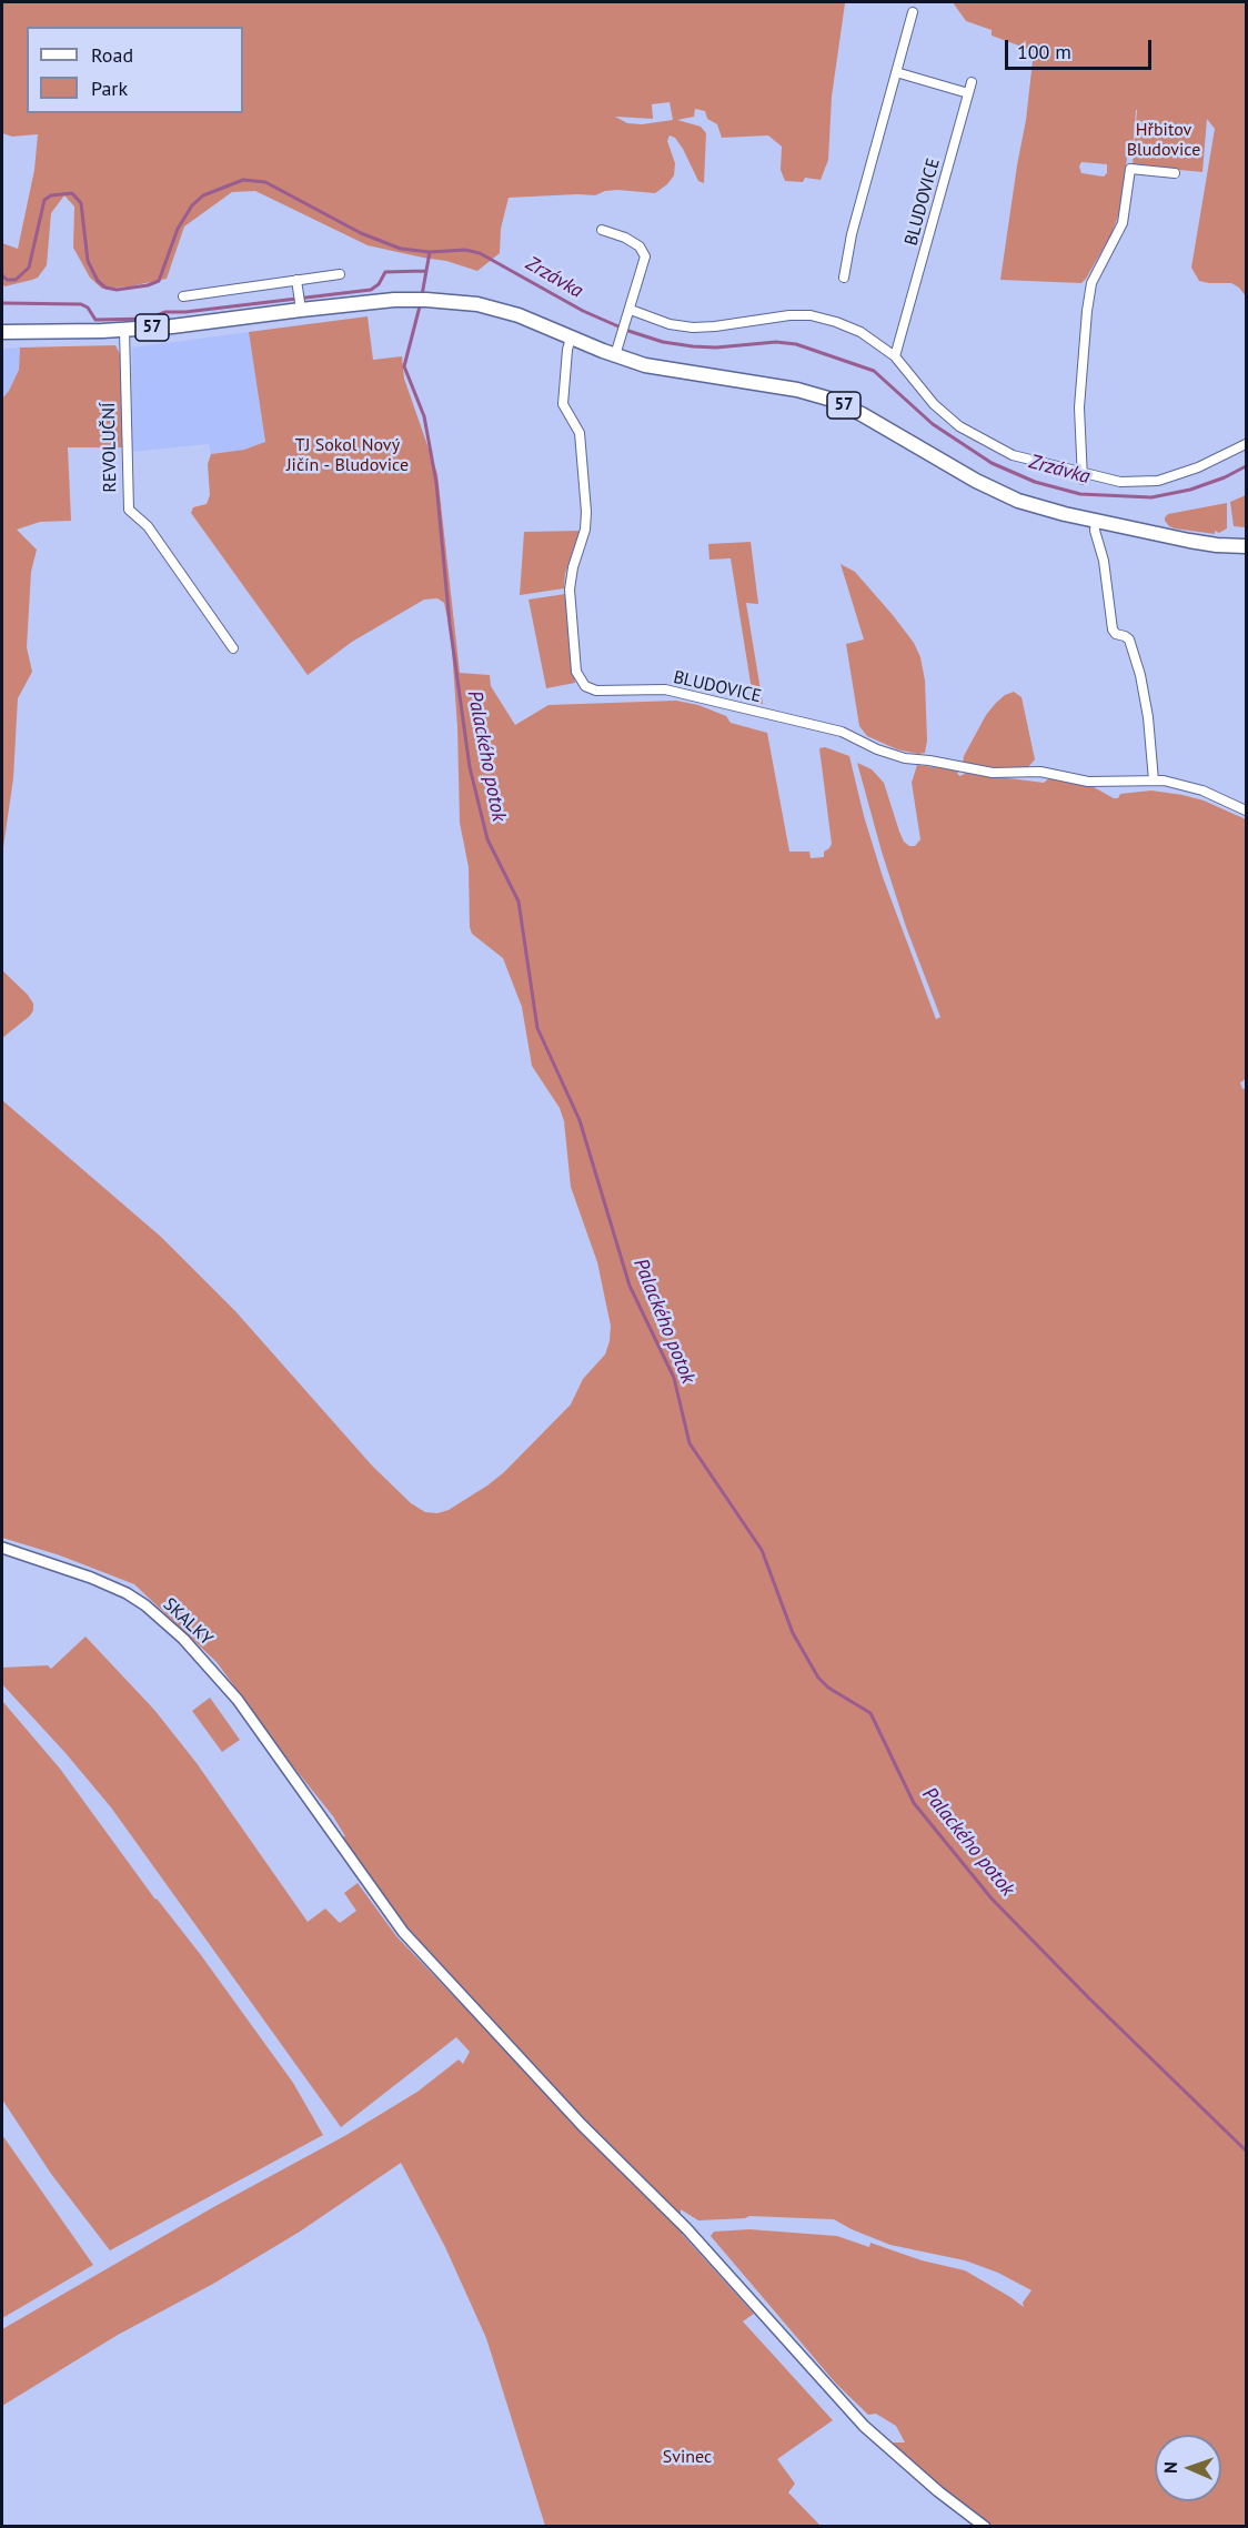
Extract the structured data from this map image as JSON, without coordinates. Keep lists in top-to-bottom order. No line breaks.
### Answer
{"streets":{"main road":["57"],"street":["BLUDOVICE","REVOLUČNÍ","SKALKY"]},"crossings":[["BLUDOVICE","57"],["57","REVOLUČNÍ"]],"water":["Zrzávka","Palackého potok"],"parks":["Hřbitov Bludovice","TJ Sokol Nový Jičín - Bludovice","Svinec"],"legend":["Road","Park"],"scale_bar":"100 m","north":"left"}
